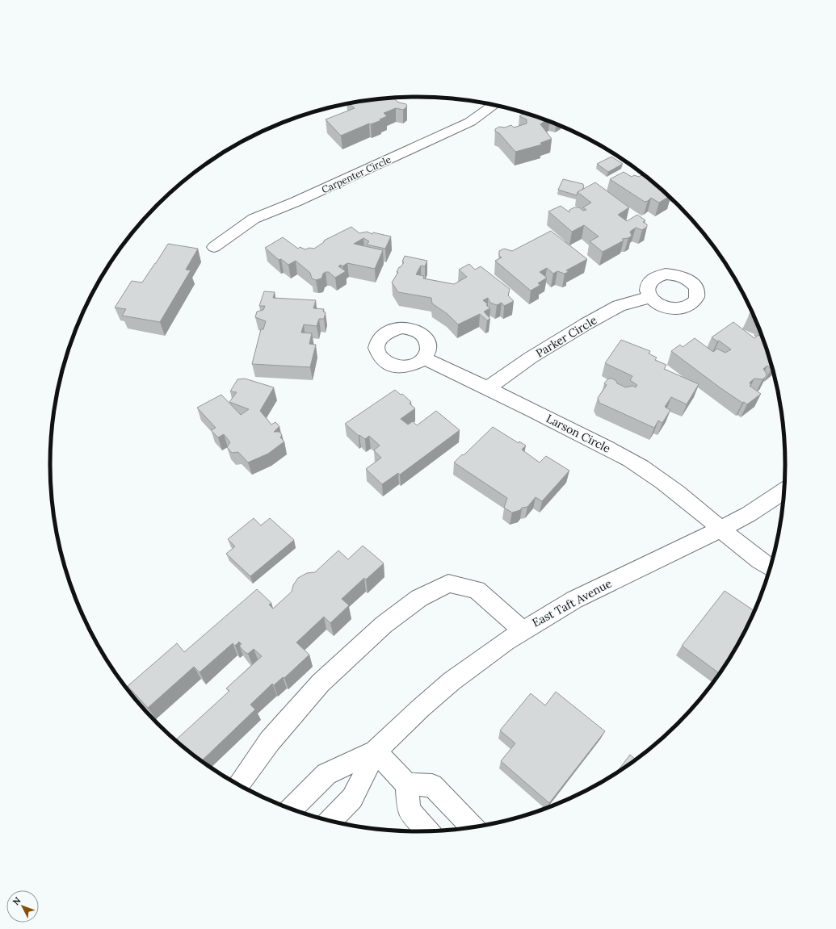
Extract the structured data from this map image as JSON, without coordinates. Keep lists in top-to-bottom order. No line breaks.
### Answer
{"streets":{"street":["Carpenter Circle","Parker Circle","Larson Circle","East Taft Avenue"]},"crossings":[["Parker Circle","Larson Circle"],["Larson Circle","East Taft Avenue"]],"north":"top left"}
